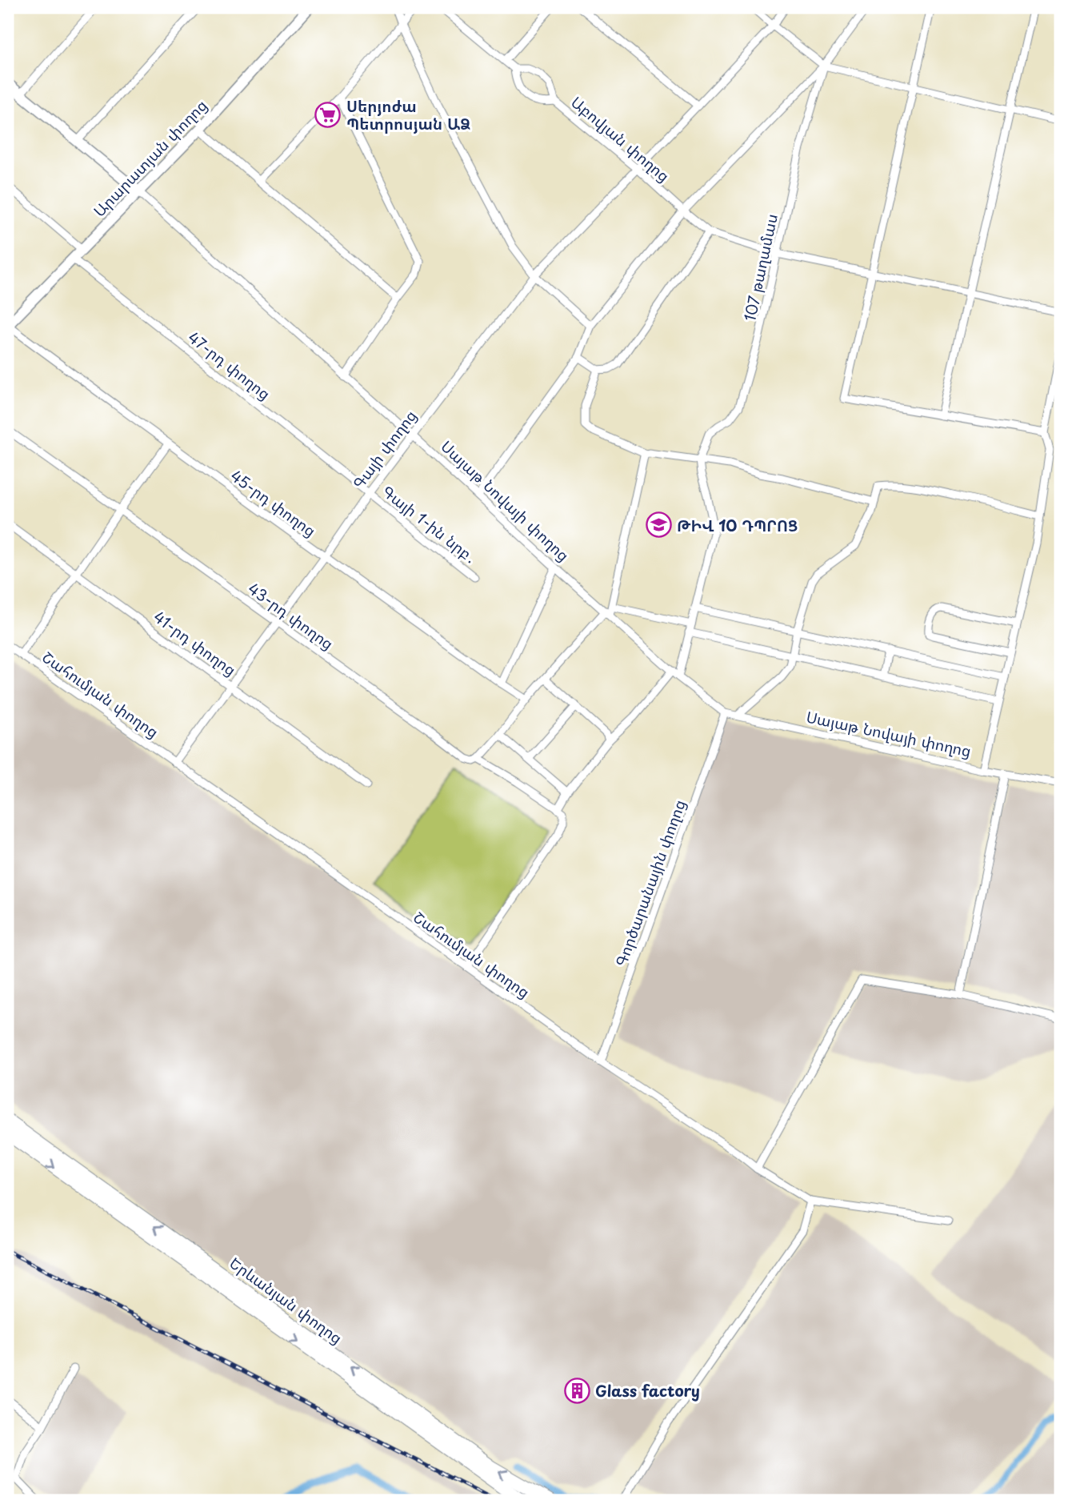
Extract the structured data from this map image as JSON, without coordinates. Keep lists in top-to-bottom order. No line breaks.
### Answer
{"streets":{"highway":["Երևանյան փողոց"],"main road":["Արարատյան փողոց","Սայաթ Նովայի փողոց"],"street":["Աբովյան փողոց","107 թաղամաս","47-րդ փողոց","Գայի փողոց","45-րդ փողոց","Գայի 1-ին նրբ․","43-րդ փողոց","41-րդ փողոց","Շահումյան փողոց","Գործարանային փողոց"]},"crossings":[["Աբովյան փողոց","107 թաղամաս"],["Աբովյան փողոց","Գայի փողոց"],["Արարատյան փողոց","47-րդ փողոց"],["Արարատյան փողոց","Սայաթ Նովայի փողոց"],["Արարատյան փողոց","45-րդ փողոց"],["107 թաղամաս","Սայաթ Նովայի փողոց"],["47-րդ փողոց","Գայի փողոց"],["47-րդ փողոց","Գայի 1-ին նրբ․"],["Գայի փողոց","Սայաթ Նովայի փողոց"],["Գայի փողոց","45-րդ փողոց"],["Գայի փողոց","Գայի 1-ին նրբ․"],["Գայի փողոց","43-րդ փողոց"],["Գայի փողոց","41-րդ փողոց"],["Գայի փողոց","Շահումյան փողոց"],["Սայաթ Նովայի փողոց","Գործարանային փողոց"],["Շահումյան փողոց","Գործարանային փողոց"]],"places":{"supermarket":["Սերյոժա Պետրոսյան ԱՁ"],"school or university":["ԹԻՎ 10 ԴՊՐՈՑ"],"building":["Glass factory"]}}
